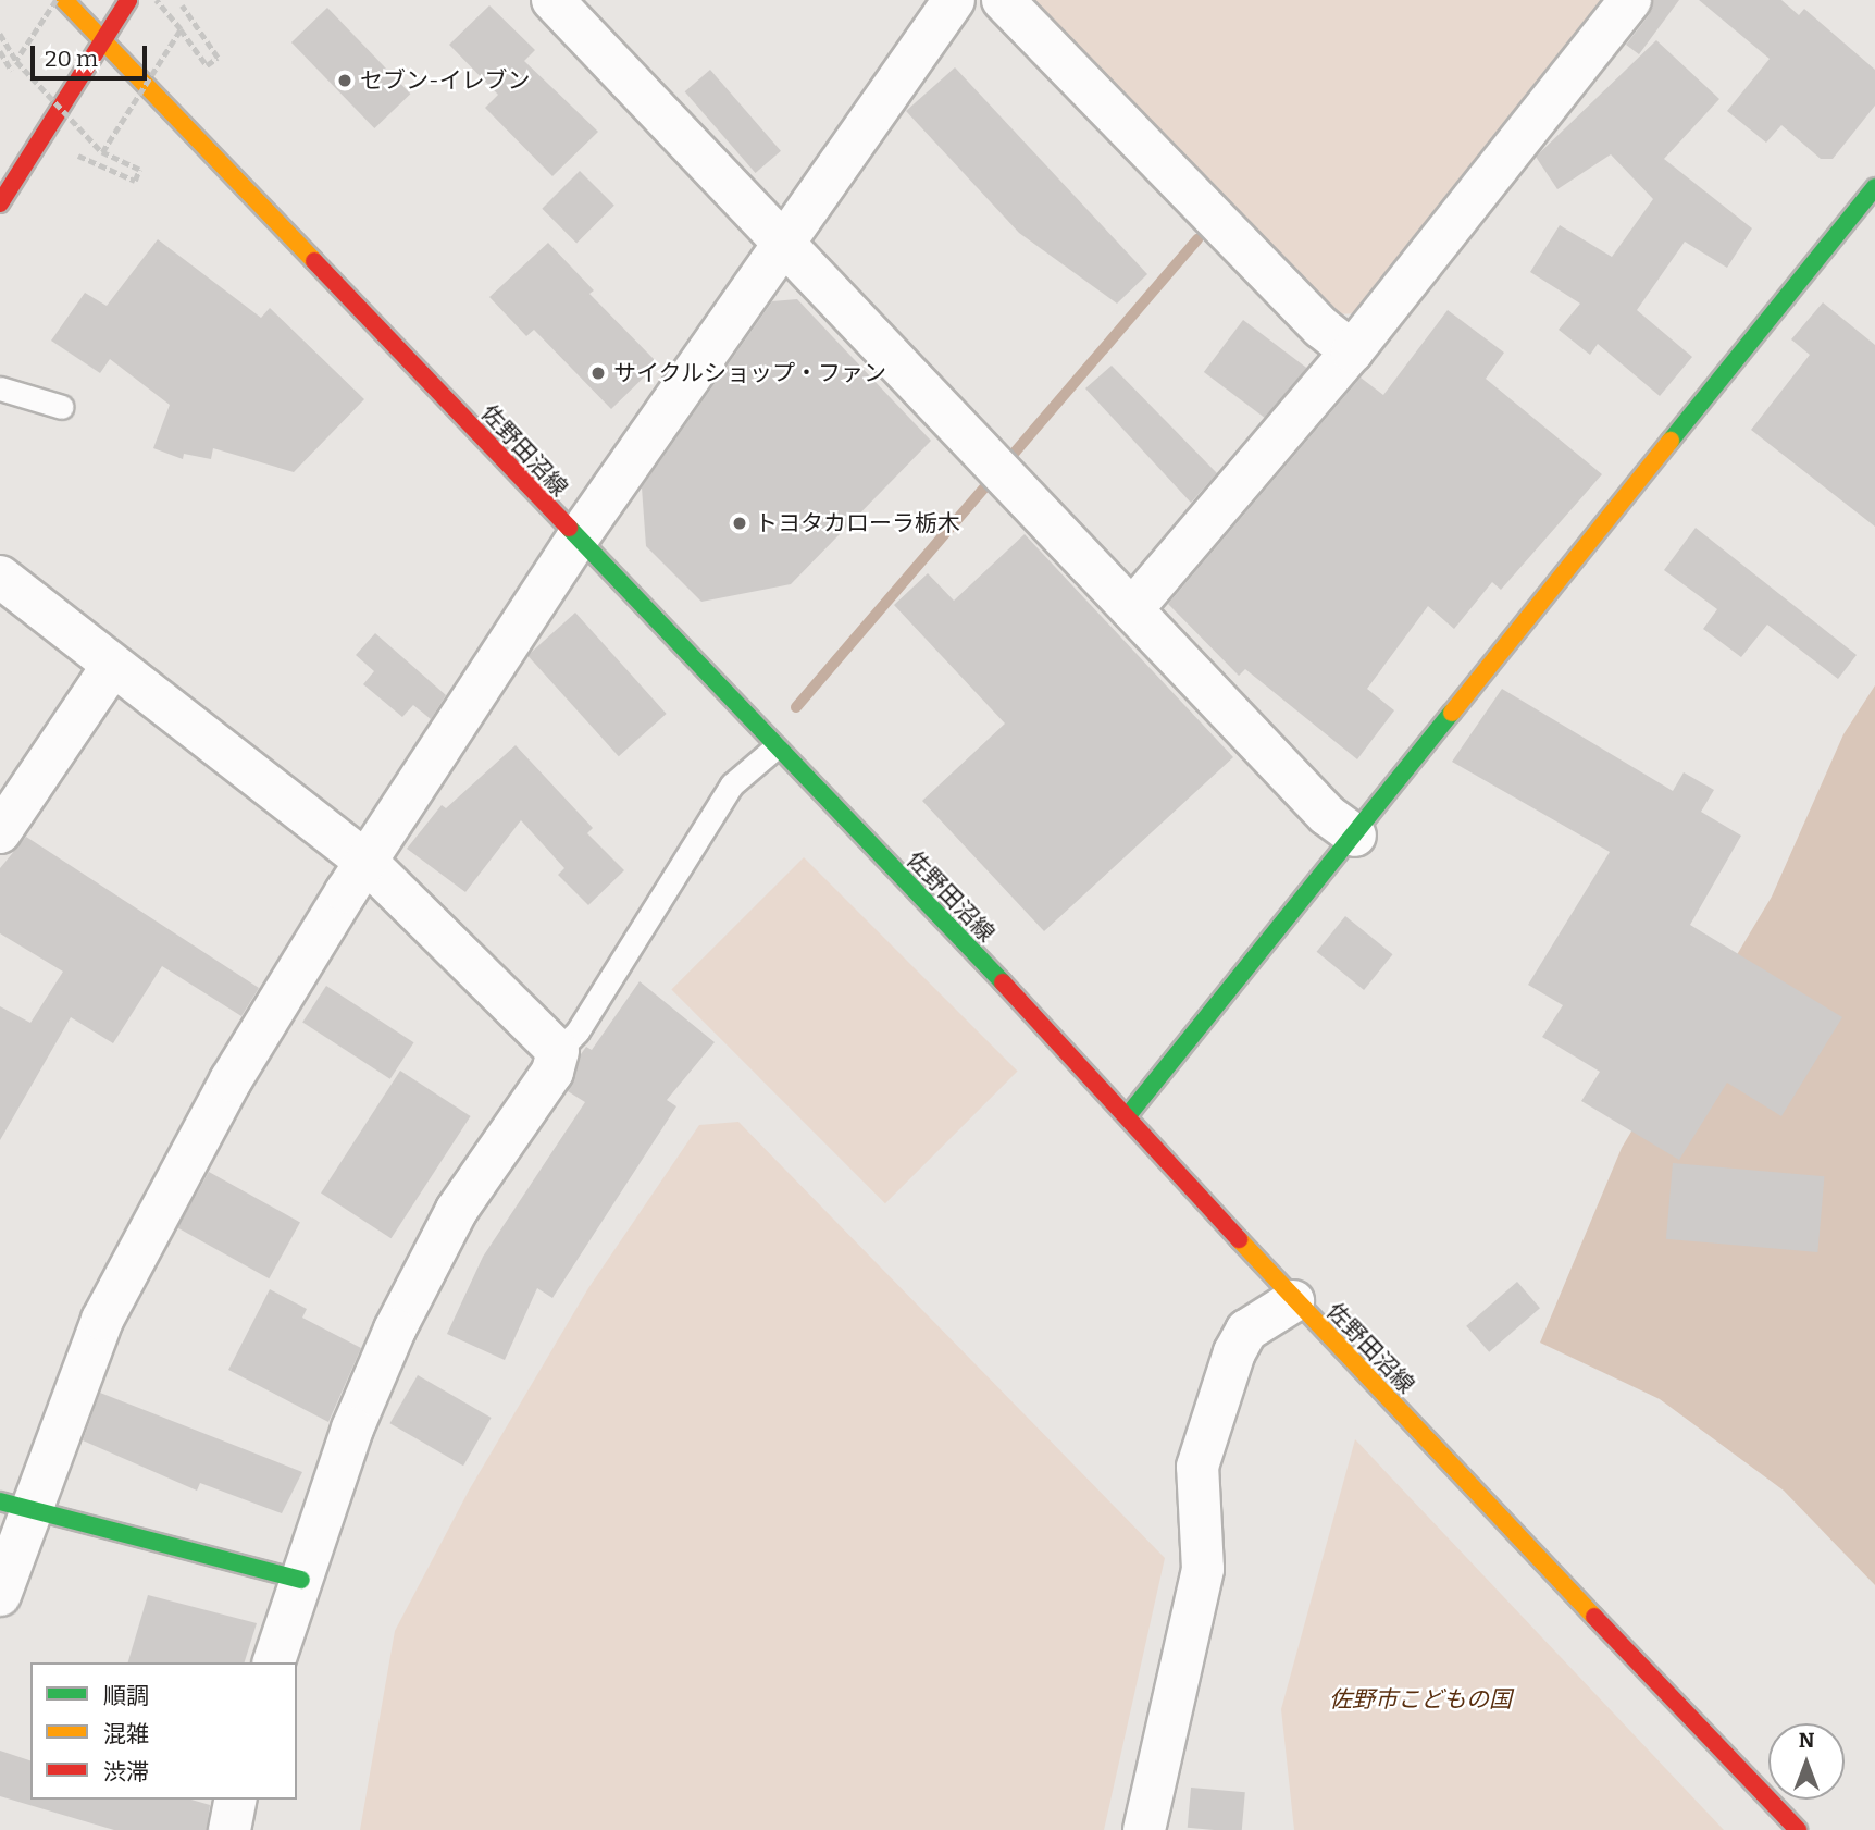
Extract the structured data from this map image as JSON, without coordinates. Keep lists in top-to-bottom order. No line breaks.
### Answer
{"streets":{"main road":["佐野田沼線"]},"parks":["佐野市こどもの国"],"places":["セブン-イレブン","サイクルショップ・ファン","トヨタカローラ栃木"],"legend":["順調","混雑","渋滞"],"scale_bar":"20 m","north":"top"}
